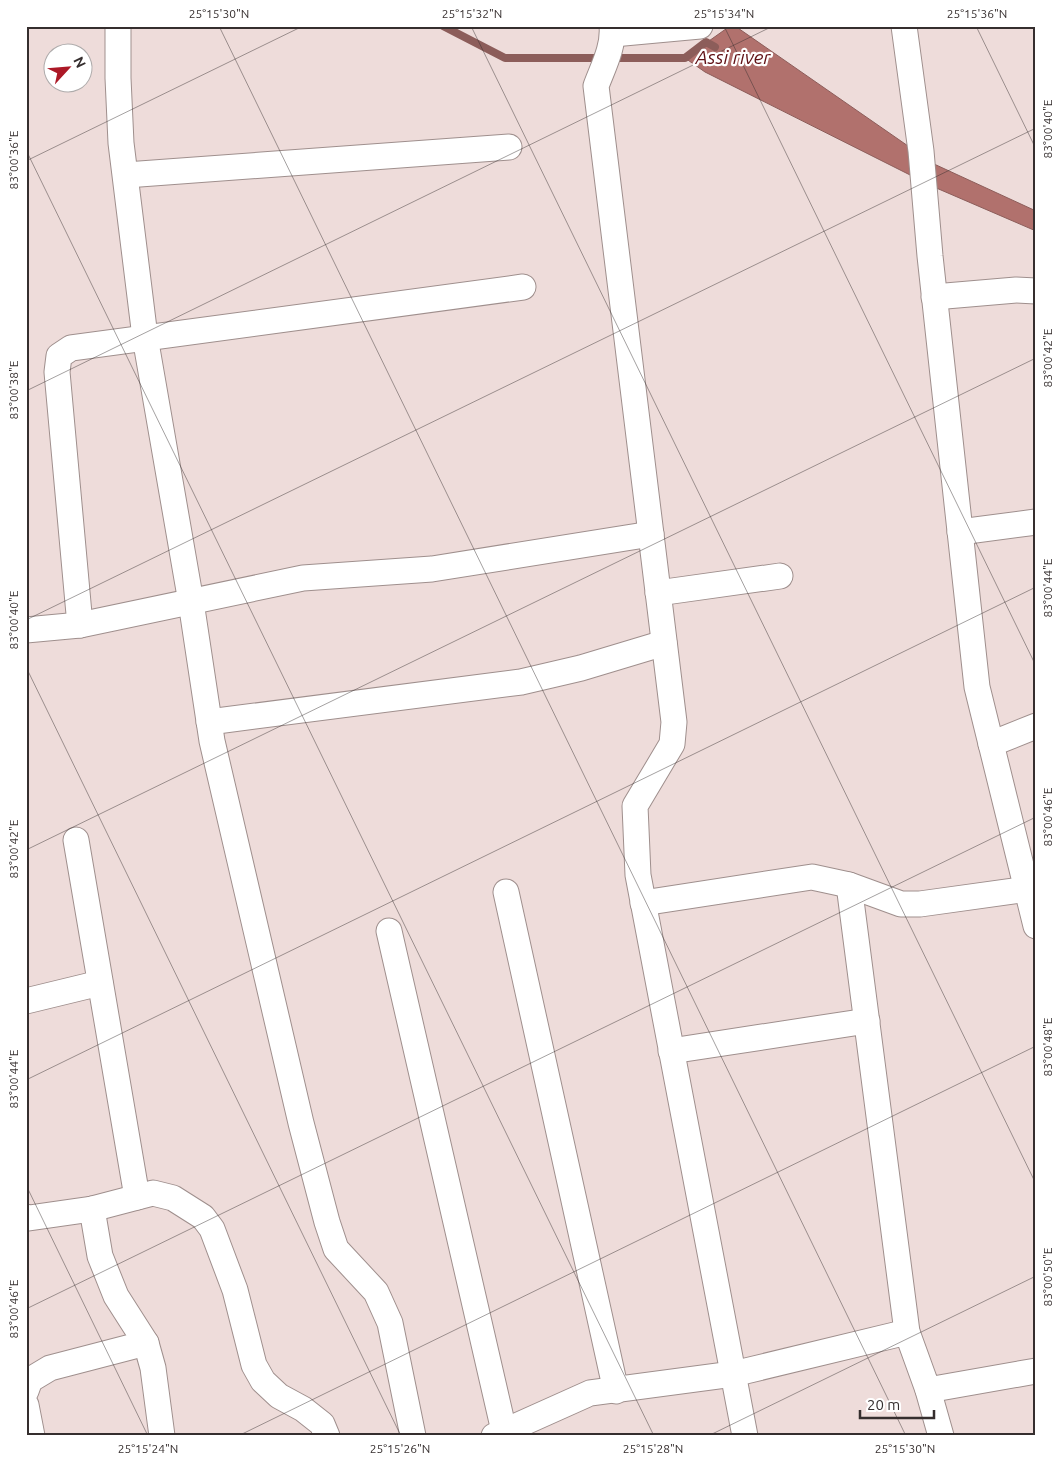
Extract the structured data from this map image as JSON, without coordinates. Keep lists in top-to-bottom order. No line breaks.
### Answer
{"water":["Assi river"],"scale_bar":"20 m","north":"top right","coordinates":["25°15'30\"N","25°15'32\"N","25°15'34\"N","25°15'36\"N","83°00'40\"E","83°00'36\"E","83°00'42\"E","83°00'38\"E","83°00'44\"E","83°00'46\"E","83°00'48\"E","83°00'50\"E","25°15'24\"N","25°15'26\"N","25°15'28\"N"]}
